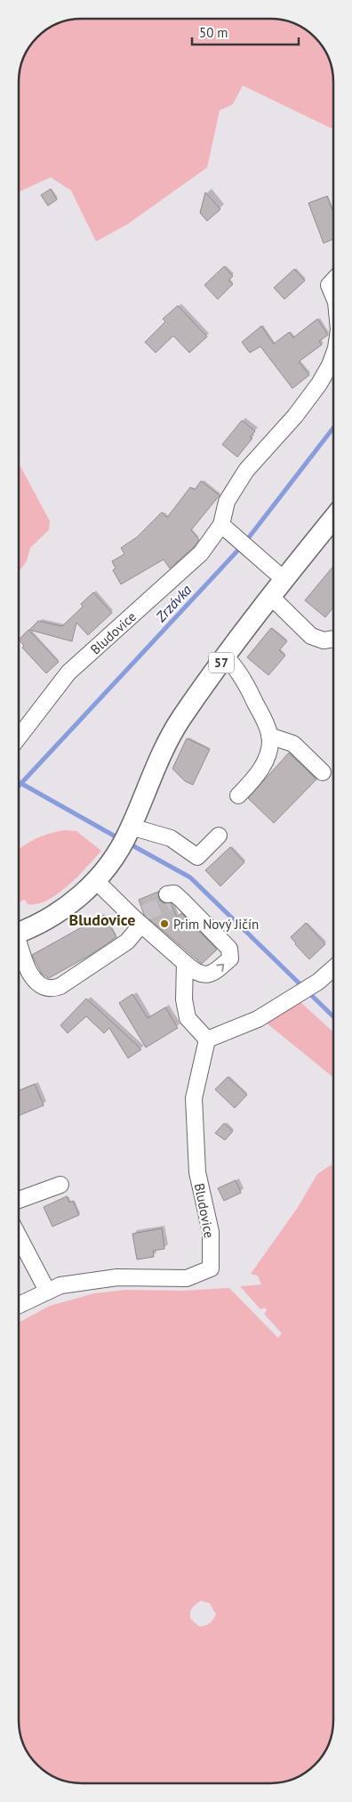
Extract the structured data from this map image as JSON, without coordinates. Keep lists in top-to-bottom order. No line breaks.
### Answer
{"streets":{"main road":["57"],"street":["Bludovice"]},"districts":["Bludovice"],"water":["Zrzávka"],"places":["Prim Nový Jičín"],"scale_bar":"50 m"}
